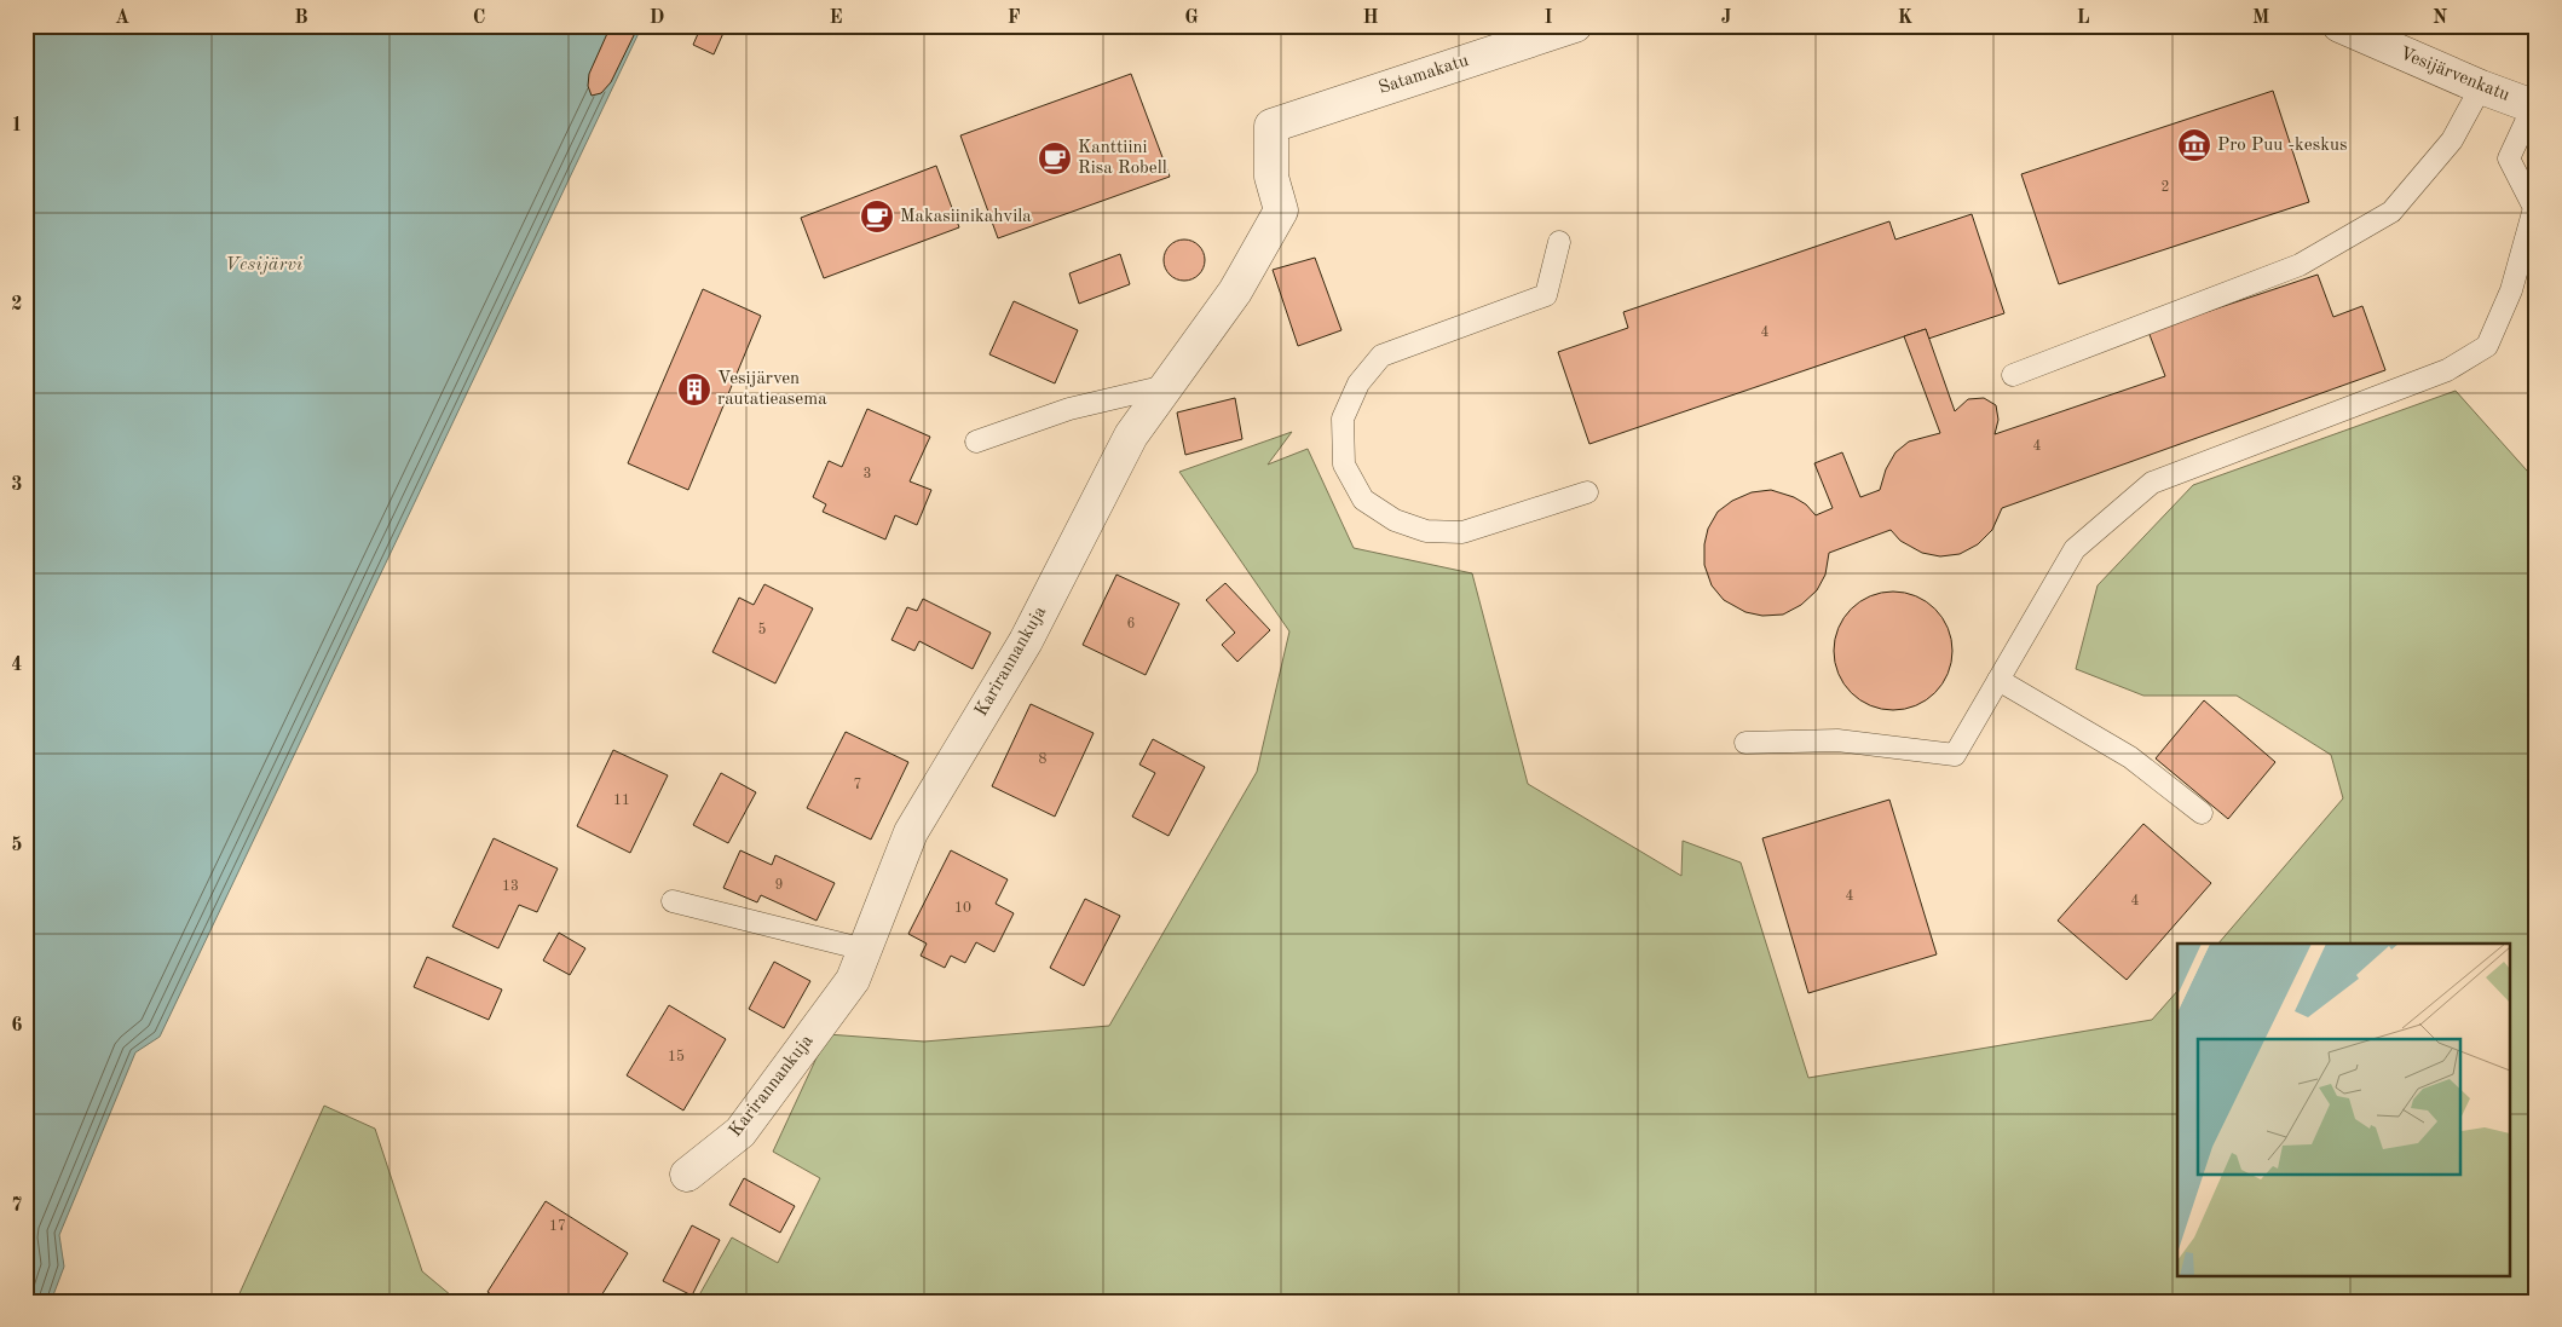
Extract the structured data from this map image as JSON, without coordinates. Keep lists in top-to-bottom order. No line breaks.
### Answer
{"streets":{"street":["Satamakatu","Vesijärvenkatu","Karirannankuja"]},"crossings":[["Satamakatu","Karirannankuja"]],"water":["Vesijärvi"],"places":{"museum":["Pro Puu -keskus"],"cafe":["Kanttiini Risa Robell","Makasiinikahvila"],"building":["Vesijärven rautatieasema"]},"house_numbers":["2","4","4","3","6","5","8","7","11","9","13","4","4","10","15","17"],"grid":{"columns":["A","B","C","D","E","F","G","H","I","J","K","L","M","N"],"rows":["1","2","3","4","5","6","7"]}}
